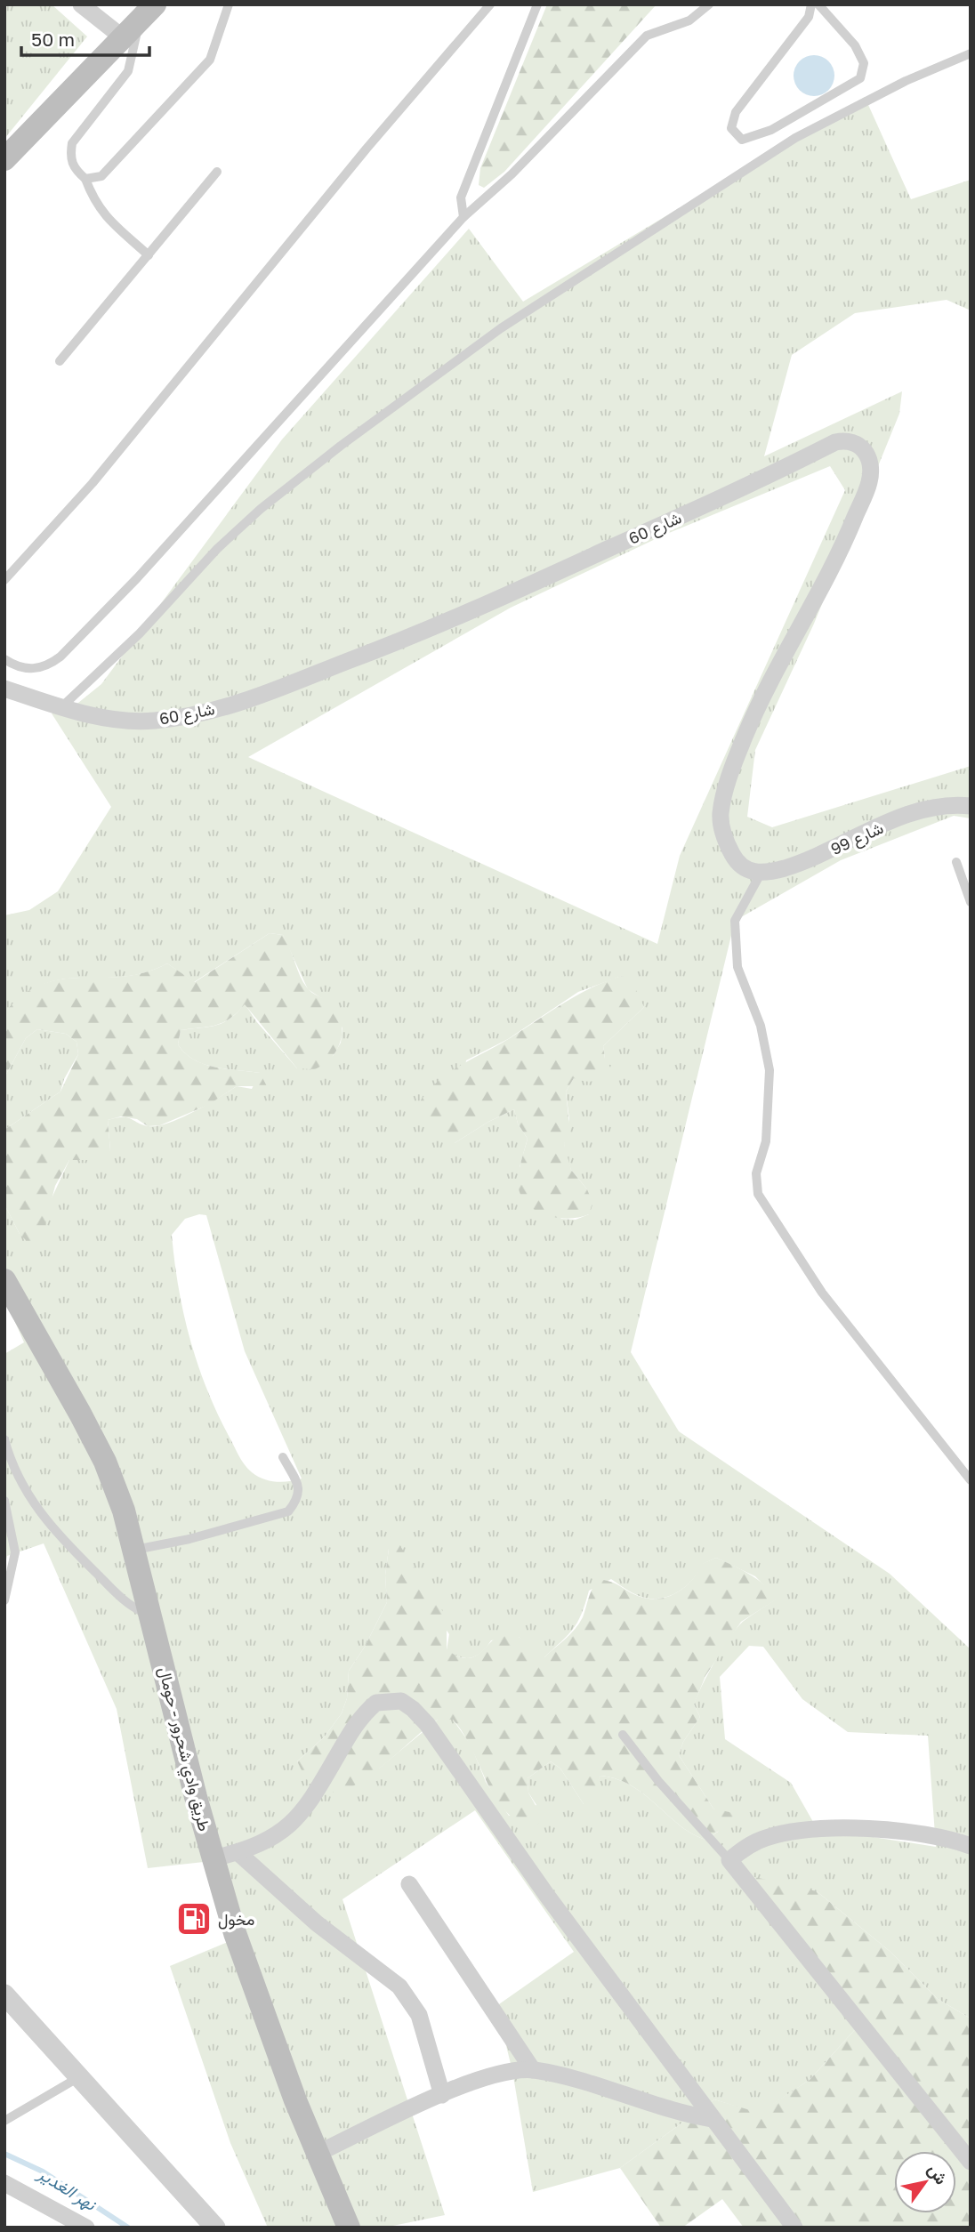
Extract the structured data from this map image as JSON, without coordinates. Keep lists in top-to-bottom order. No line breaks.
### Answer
{"streets":{"main road":["طريق وادي شحرور - حومال"],"street":["شارع 60","شارع 99"]},"crossings":[["شارع 60","شارع 99"]],"water":["نهر الغدير"],"places":{"fuel station":["مخول"]},"scale_bar":"50 m","north":"top right"}
